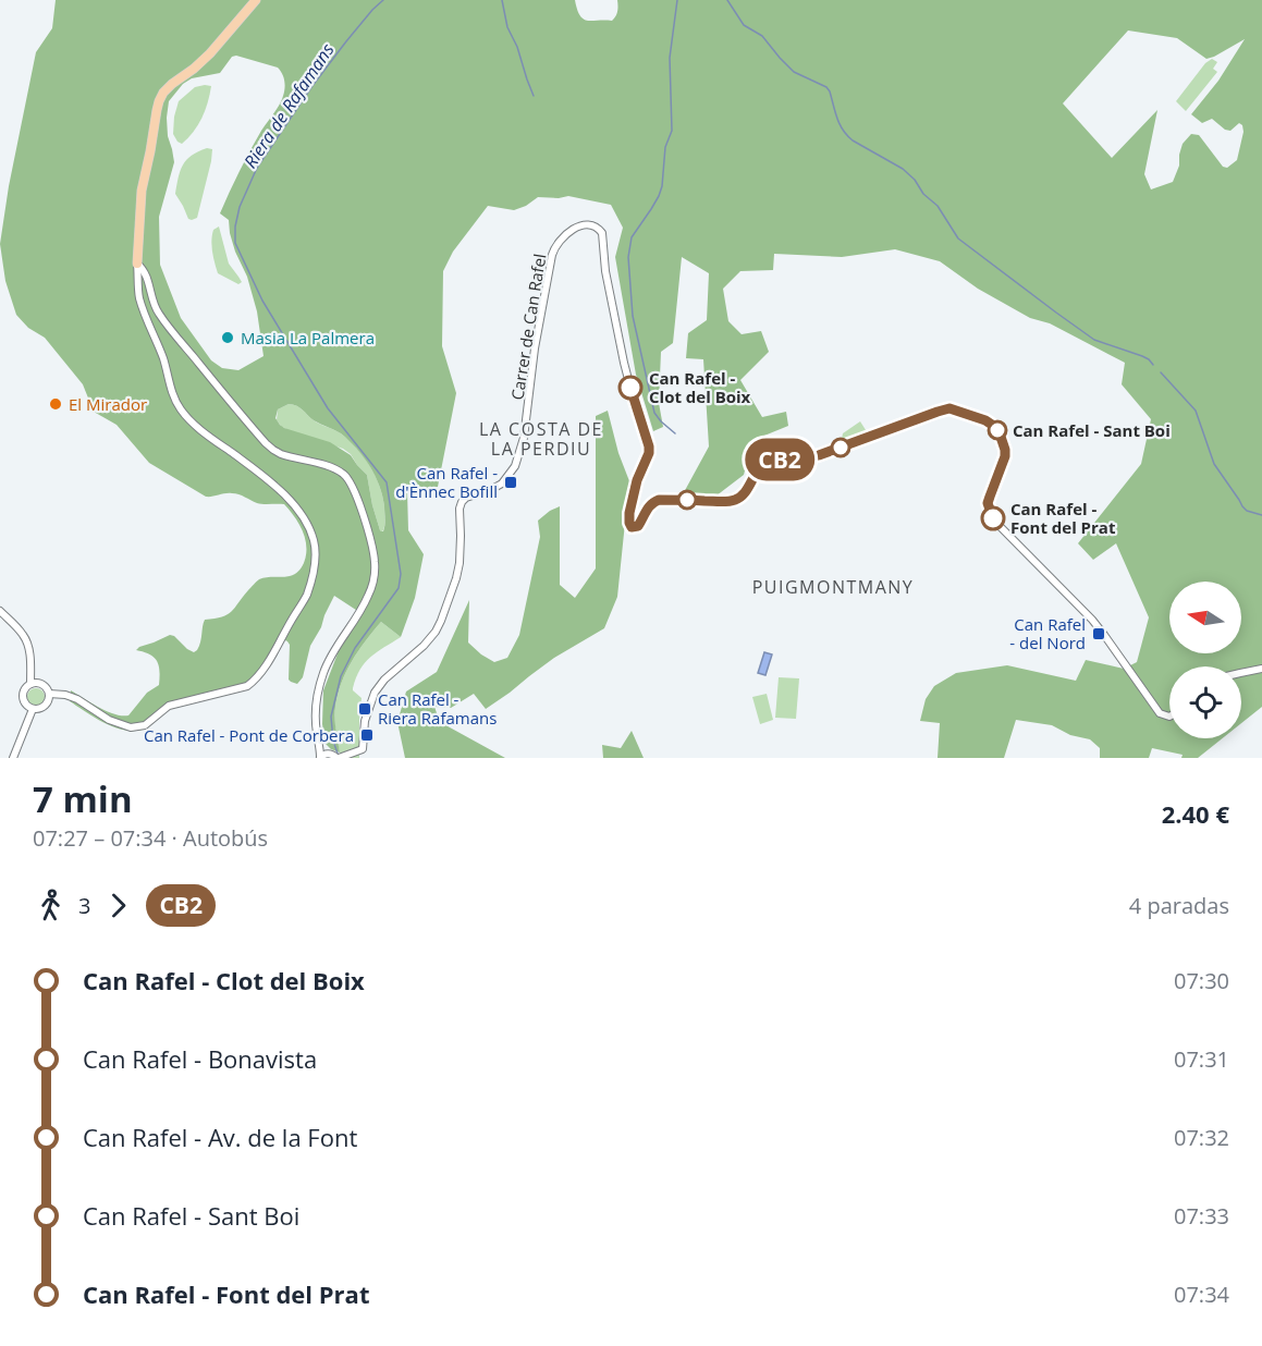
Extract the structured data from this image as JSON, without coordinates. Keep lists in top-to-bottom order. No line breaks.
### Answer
{"streets":{"street":["Carrer de Can Rafel"]},"districts":["LA COSTA DE LA PERDIU","PUIGMONTMANY"],"water":["Riera de Rafamans"],"places":{"other":["Masia La Palmera","Can Rafel - Clot del Boix","El Mirador","Can Rafel - Sant Boi","Can Rafel - Font del Prat"],"transit":["Can Rafel - d'Ènnec Bofill","Can Rafel - del Nord","Can Rafel - Riera Rafamans","Can Rafel - Pont de Corbera"]},"lines":["bus line CB2"],"north":"left","page":{"on_map":"CB2","heading":["7 min","07:27 – 07:34 · Autobús","2.40 €"],"legs":["3","CB2","4 paradas"],"list":[{"name":"Can Rafel - Clot del Boix","value":"07:30"},{"name":"Can Rafel - Bonavista","value":"07:31"},{"name":"Can Rafel - Av. de la Font","value":"07:32"},{"name":"Can Rafel - Sant Boi","value":"07:33"},{"name":"Can Rafel - Font del Prat","value":"07:34"}]}}
